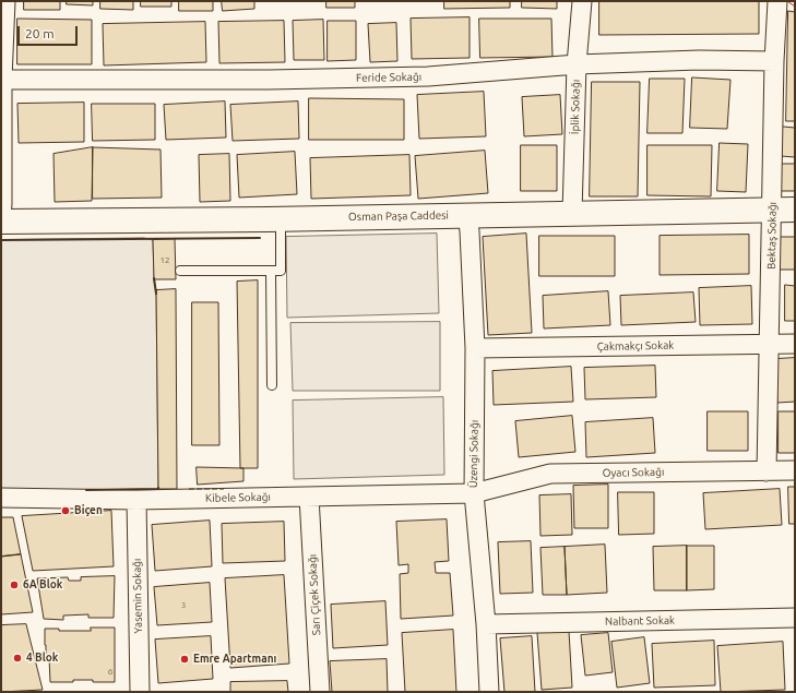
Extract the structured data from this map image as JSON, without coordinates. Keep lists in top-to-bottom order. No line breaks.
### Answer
{"streets":{"main road":["Osman Paşa Caddesi"],"street":["Feride Sokağı","İplik Sokağı","Bektaş Sokağı","Çakmakçı Sokak","Üzengi Sokağı","Oyacı Sokağı","Kibele Sokağı","Sarı Çiçek Sokağı","Yasemin Sokağı","Nalbant Sokak"]},"crossings":[["Feride Sokağı","İplik Sokağı"],["Feride Sokağı","Bektaş Sokağı"],["İplik Sokağı","Osman Paşa Caddesi"],["Osman Paşa Caddesi","Bektaş Sokağı"],["Osman Paşa Caddesi","Üzengi Sokağı"],["Bektaş Sokağı","Çakmakçı Sokak"],["Bektaş Sokağı","Oyacı Sokağı"],["Çakmakçı Sokak","Üzengi Sokağı"],["Üzengi Sokağı","Oyacı Sokağı"],["Üzengi Sokağı","Kibele Sokağı"],["Üzengi Sokağı","Nalbant Sokak"],["Oyacı Sokağı","Kibele Sokağı"],["Kibele Sokağı","Sarı Çiçek Sokağı"],["Kibele Sokağı","Yasemin Sokağı"]],"places":["Biçen","6A Blok","4 Blok","Emre Apartmanı"],"house_numbers":["12","3","6"],"scale_bar":"20 m"}
